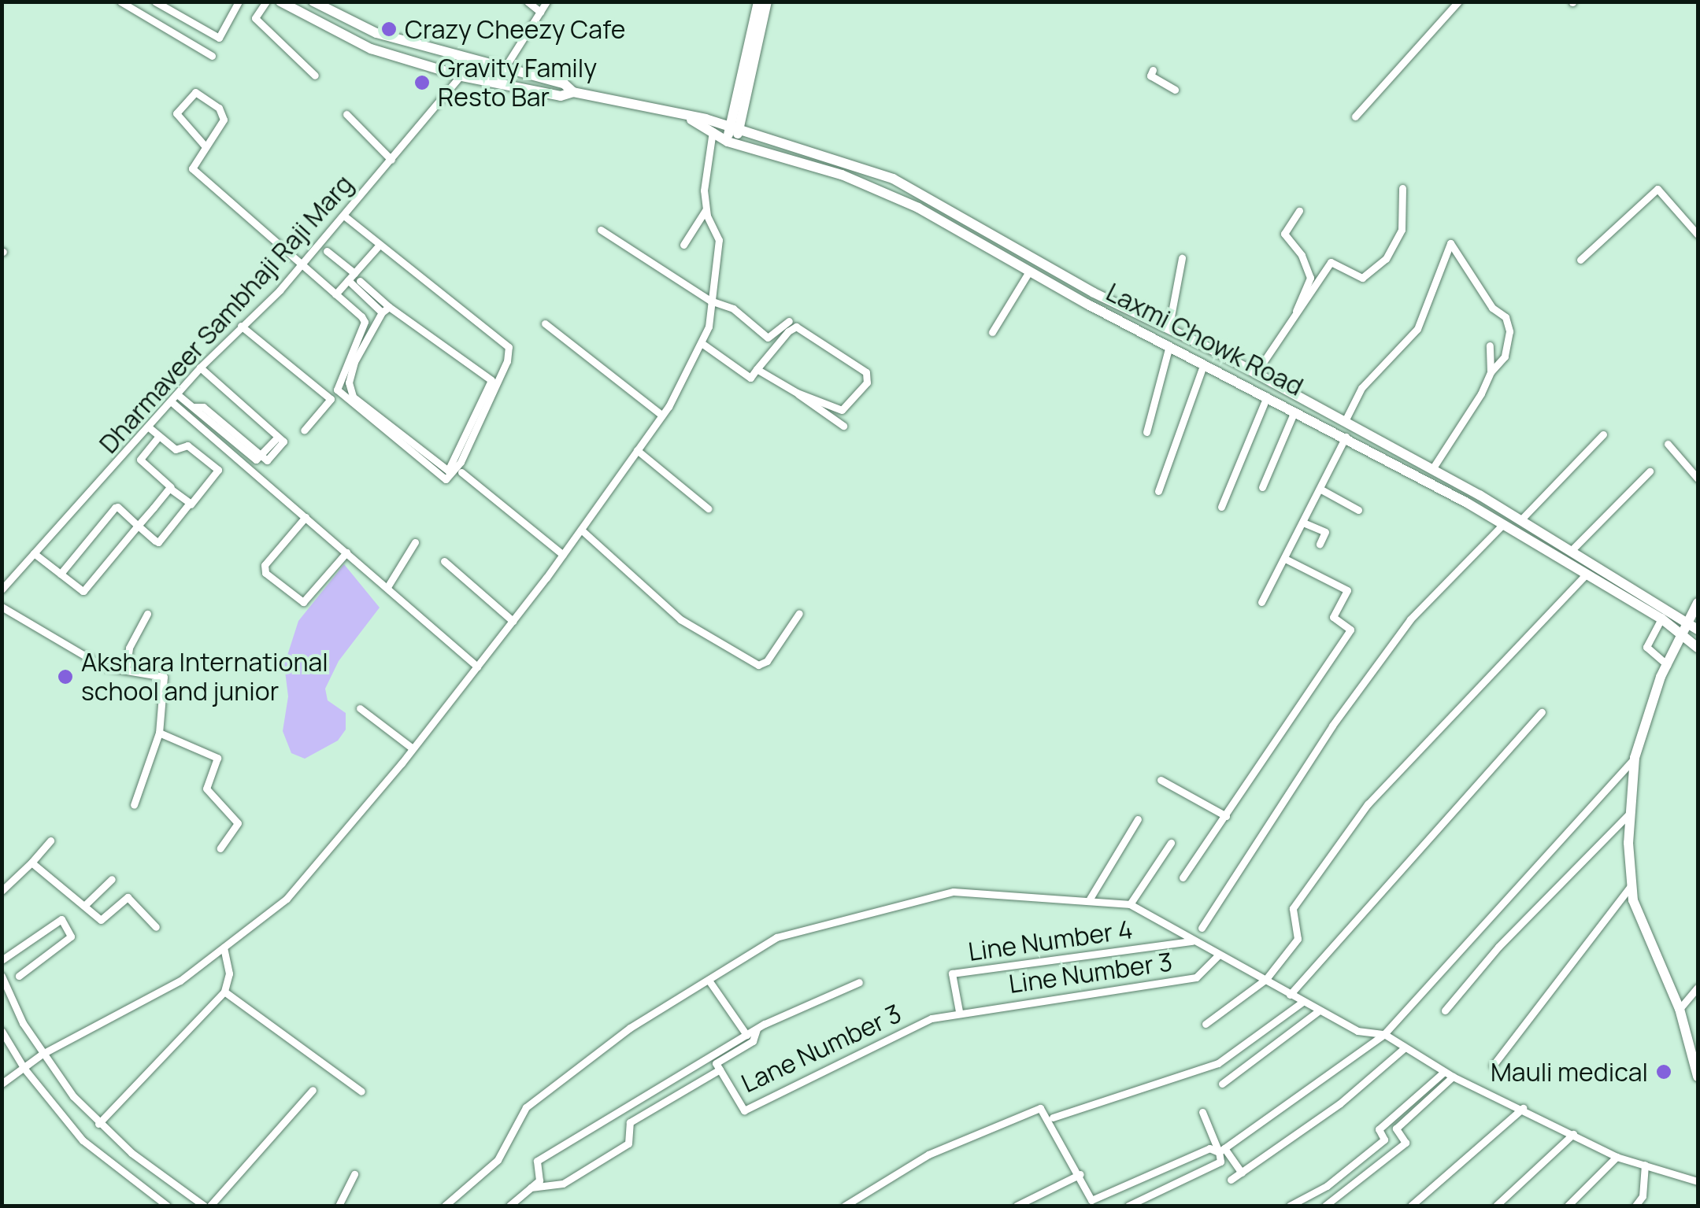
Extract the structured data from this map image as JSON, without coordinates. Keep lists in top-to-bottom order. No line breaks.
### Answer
{"streets":{"main road":["Laxmi Chowk Road"],"street":["Dharmaveer Sambhaji Raji Marg","Line Number 4","Line Number 3","Lane Number 3"]},"crossings":[["Line Number 4","Line Number 3"],["Line Number 4","Lane Number 3"],["Line Number 3","Lane Number 3"]],"places":["Crazy Cheezy Cafe","Gravity Family Resto Bar","Akshara International school and junior","Mauli medical"]}
